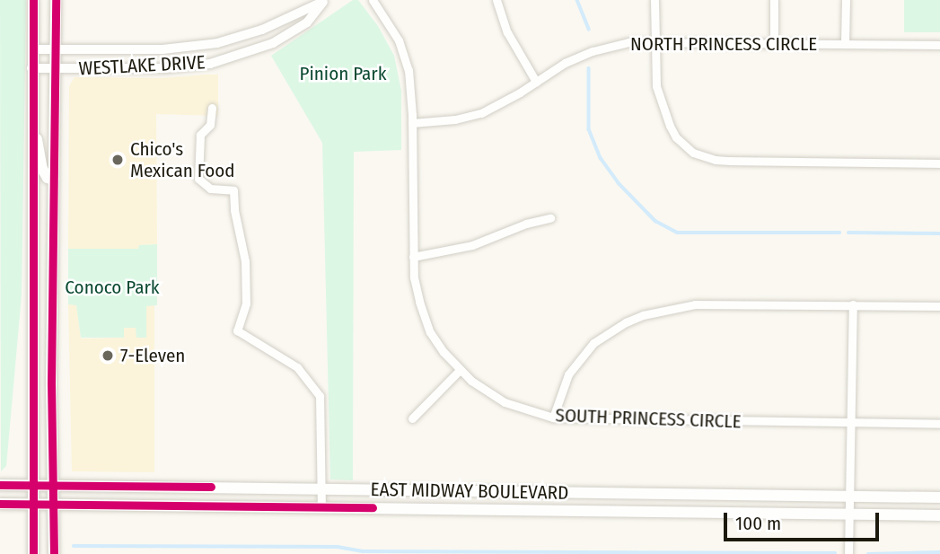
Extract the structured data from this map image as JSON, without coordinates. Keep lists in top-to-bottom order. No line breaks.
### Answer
{"streets":{"main road":["EAST MIDWAY BOULEVARD"],"street":["NORTH PRINCESS CIRCLE","WESTLAKE DRIVE","SOUTH PRINCESS CIRCLE"]},"crossings":[["NORTH PRINCESS CIRCLE","SOUTH PRINCESS CIRCLE"]],"parks":["Pinion Park","Conoco Park"],"places":["Chico's Mexican Food","7-Eleven"],"scale_bar":"100 m"}
